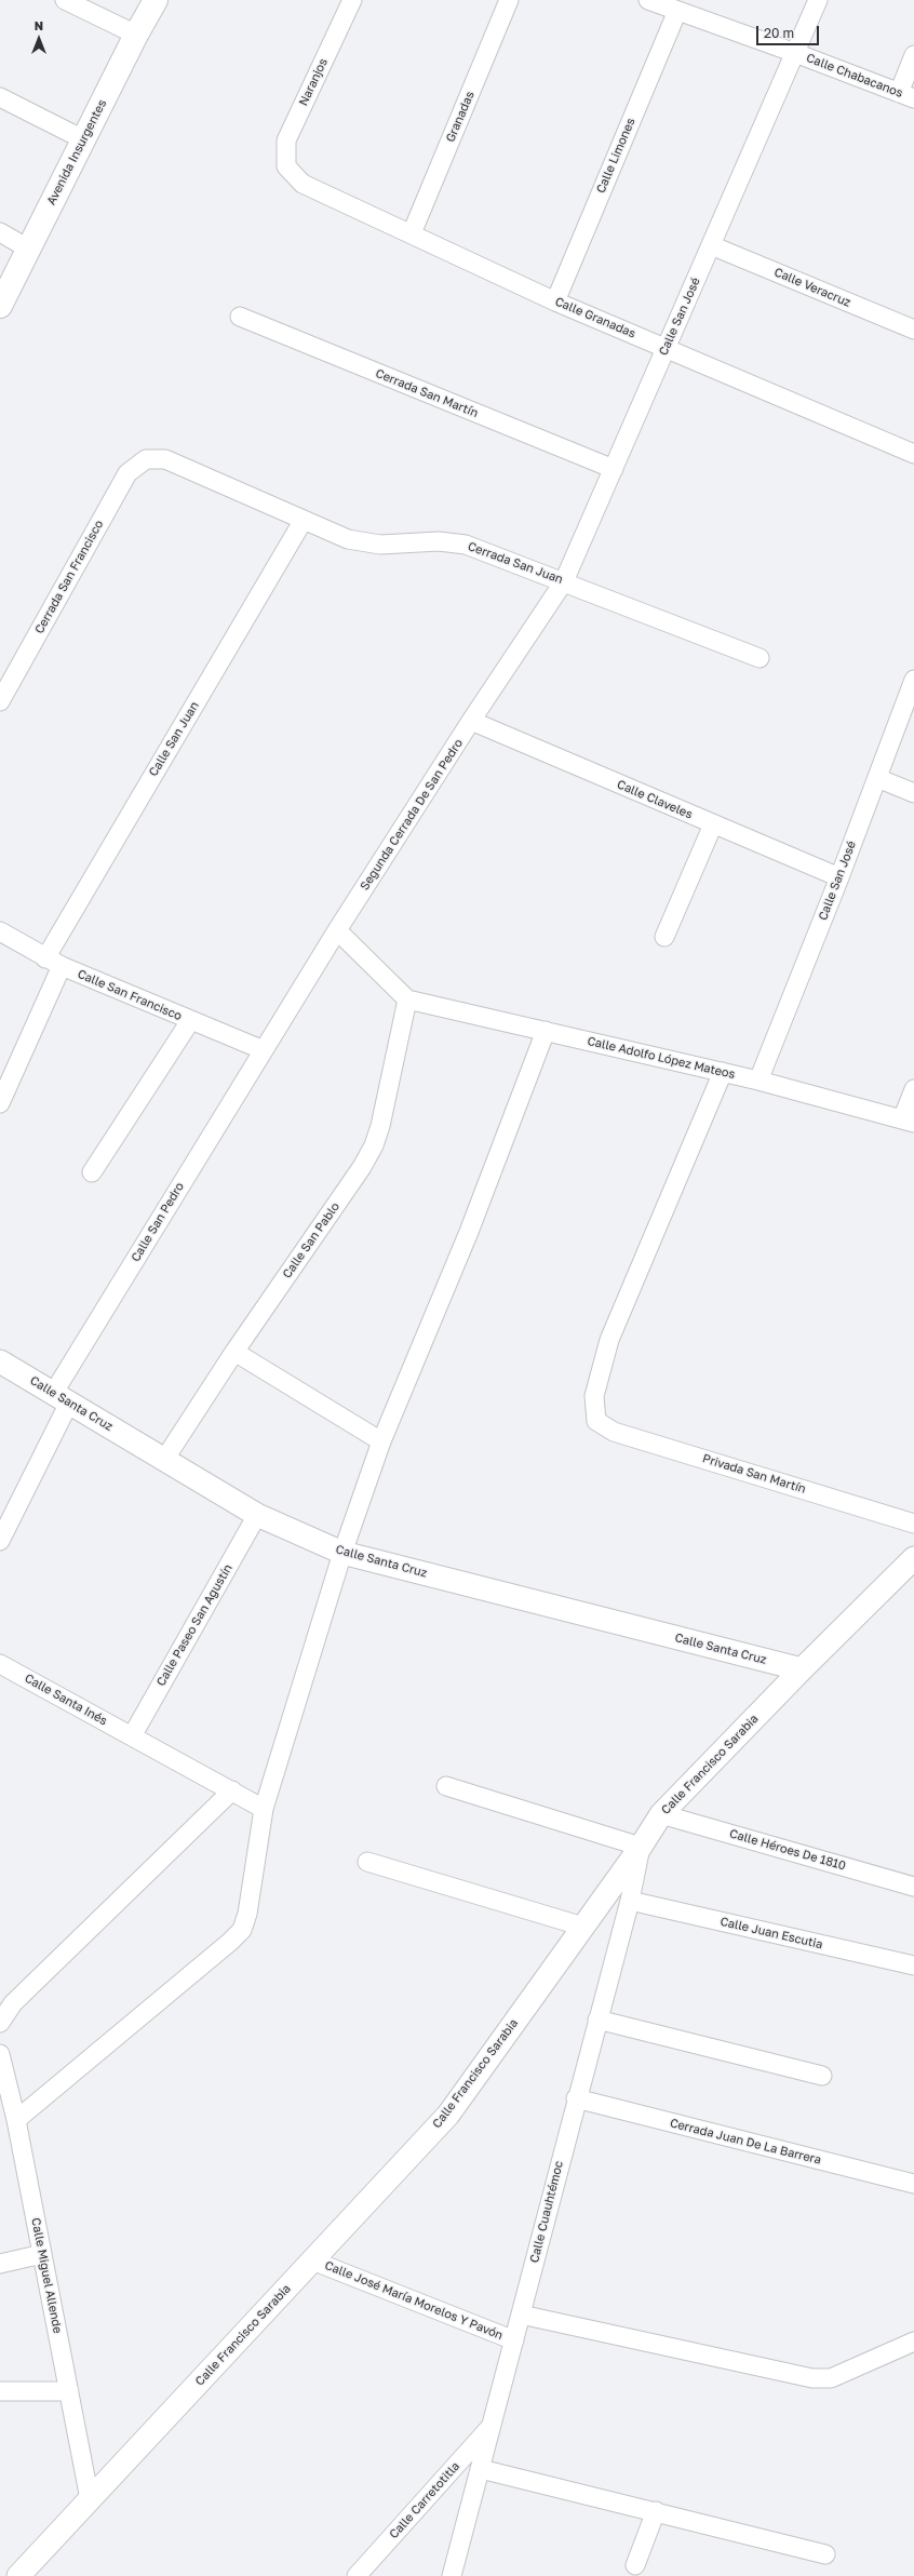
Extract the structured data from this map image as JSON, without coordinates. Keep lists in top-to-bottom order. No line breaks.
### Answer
{"streets":{"main road":["Avenida Insurgentes"],"street":["Calle Chabacanos","Naranjos","Granadas","Calle Limones","Calle Veracruz","Calle San José","Calle Granadas","Cerrada San Martín","Cerrada San Juan","Cerrada San Francisco","Calle San Juan","Calle Claveles","Segunda Cerrada De San Pedro","Calle San Francisco","Calle Adolfo López Mateos","Calle San Pedro","Calle San Pablo","Calle Santa Cruz","Privada San Martín","Calle Paseo San Agustín","Calle Santa Inés","Calle Francisco Sarabia","Calle Héroes De 1810","Calle Juan Escutia","Cerrada Juan De La Barrera","Calle Cuauhtémoc","Calle Miguel Allende","Calle José María Morelos Y Pavón","Calle Carretotitla"]},"crossings":[["Calle Chabacanos","Calle Limones"],["Calle Chabacanos","Calle San José"],["Naranjos","Calle Granadas"],["Granadas","Calle Granadas"],["Calle Limones","Calle Granadas"],["Calle Veracruz","Calle San José"],["Calle San José","Calle Granadas"],["Calle San José","Cerrada San Martín"],["Calle San José","Cerrada San Juan"],["Calle San José","Calle Claveles"],["Calle San José","Segunda Cerrada De San Pedro"],["Calle San José","Calle Adolfo López Mateos"],["Cerrada San Juan","Cerrada San Francisco"],["Cerrada San Juan","Calle San Juan"],["Cerrada San Juan","Segunda Cerrada De San Pedro"],["Calle San Juan","Calle San Francisco"],["Calle Claveles","Segunda Cerrada De San Pedro"],["Segunda Cerrada De San Pedro","Calle San Francisco"],["Segunda Cerrada De San Pedro","Calle San Pedro"],["Calle San Francisco","Calle San Pedro"],["Calle Adolfo López Mateos","Calle San Pablo"],["Calle Adolfo López Mateos","Privada San Martín"],["Calle San Pedro","Calle Santa Cruz"],["Calle San Pablo","Calle Santa Cruz"],["Calle Santa Cruz","Calle Paseo San Agustín"],["Calle Santa Cruz","Calle Francisco Sarabia"],["Calle Paseo San Agustín","Calle Santa Inés"],["Calle Francisco Sarabia","Calle Héroes De 1810"],["Calle Francisco Sarabia","Calle Cuauhtémoc"],["Calle Francisco Sarabia","Calle Miguel Allende"],["Calle Francisco Sarabia","Calle José María Morelos Y Pavón"],["Calle Juan Escutia","Calle Cuauhtémoc"],["Cerrada Juan De La Barrera","Calle Cuauhtémoc"],["Calle Cuauhtémoc","Calle José María Morelos Y Pavón"],["Calle Cuauhtémoc","Calle Carretotitla"]],"scale_bar":"20 m","north":"top"}
